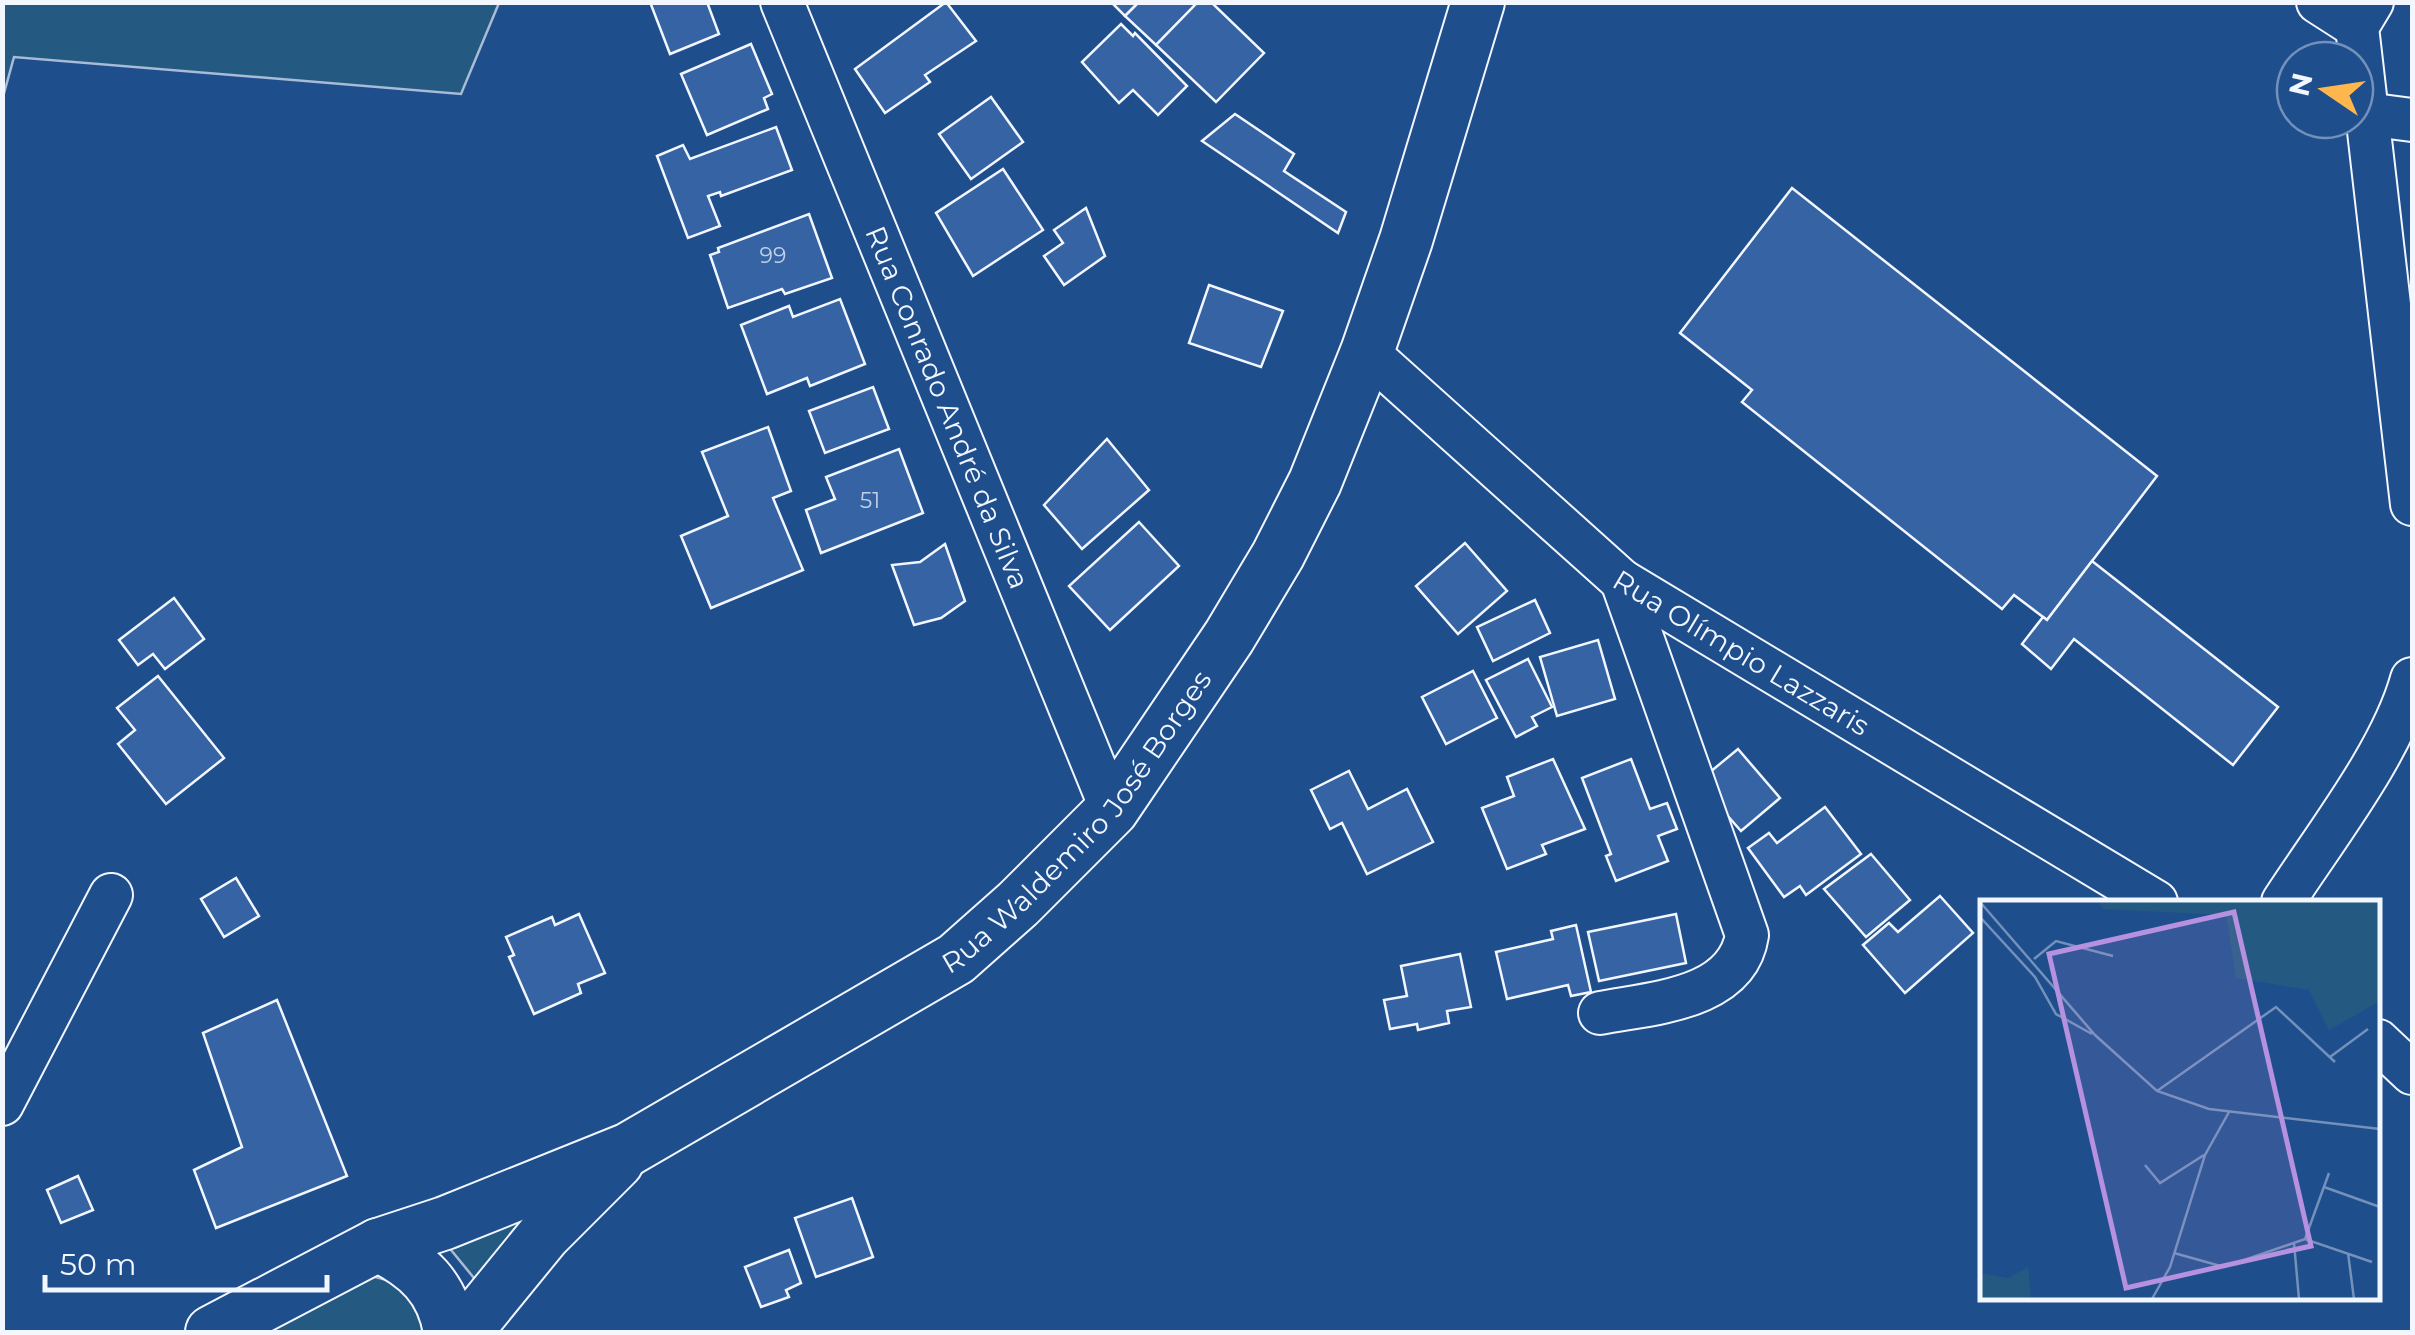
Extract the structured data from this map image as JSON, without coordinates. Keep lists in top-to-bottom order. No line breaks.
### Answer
{"streets":{"main road":["Rua Waldemiro José Borges"],"street":["Rua Conrado André da Silva","Rua Olímpio Lazzaris"]},"crossings":[["Rua Conrado André da Silva","Rua Waldemiro José Borges"],["Rua Olímpio Lazzaris","Rua Waldemiro José Borges"]],"house_numbers":["99","51"],"scale_bar":"50 m","north":"left"}
